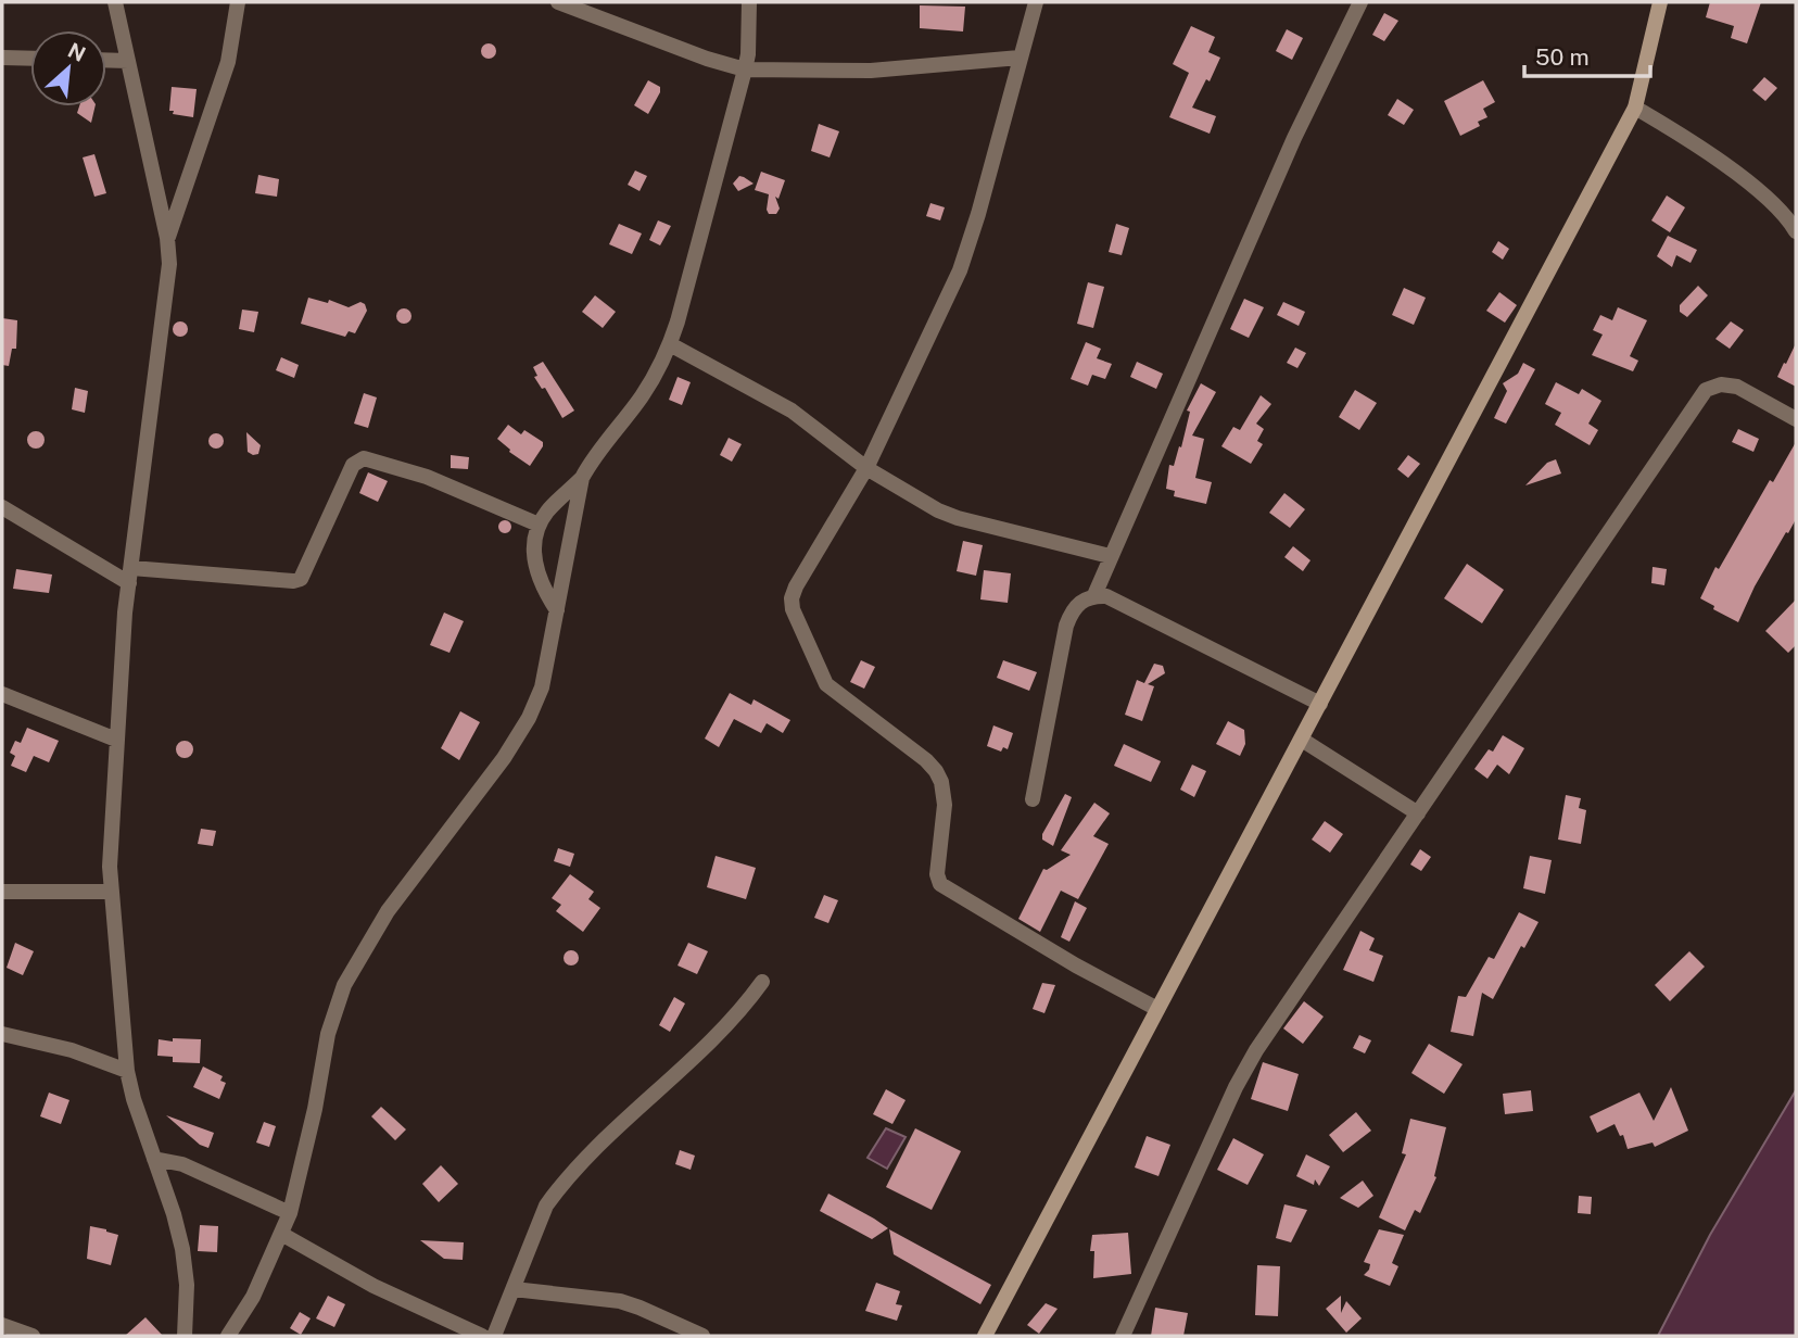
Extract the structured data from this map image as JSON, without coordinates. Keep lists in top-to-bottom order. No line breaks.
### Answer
{"scale_bar":"50 m","north":"top right"}
